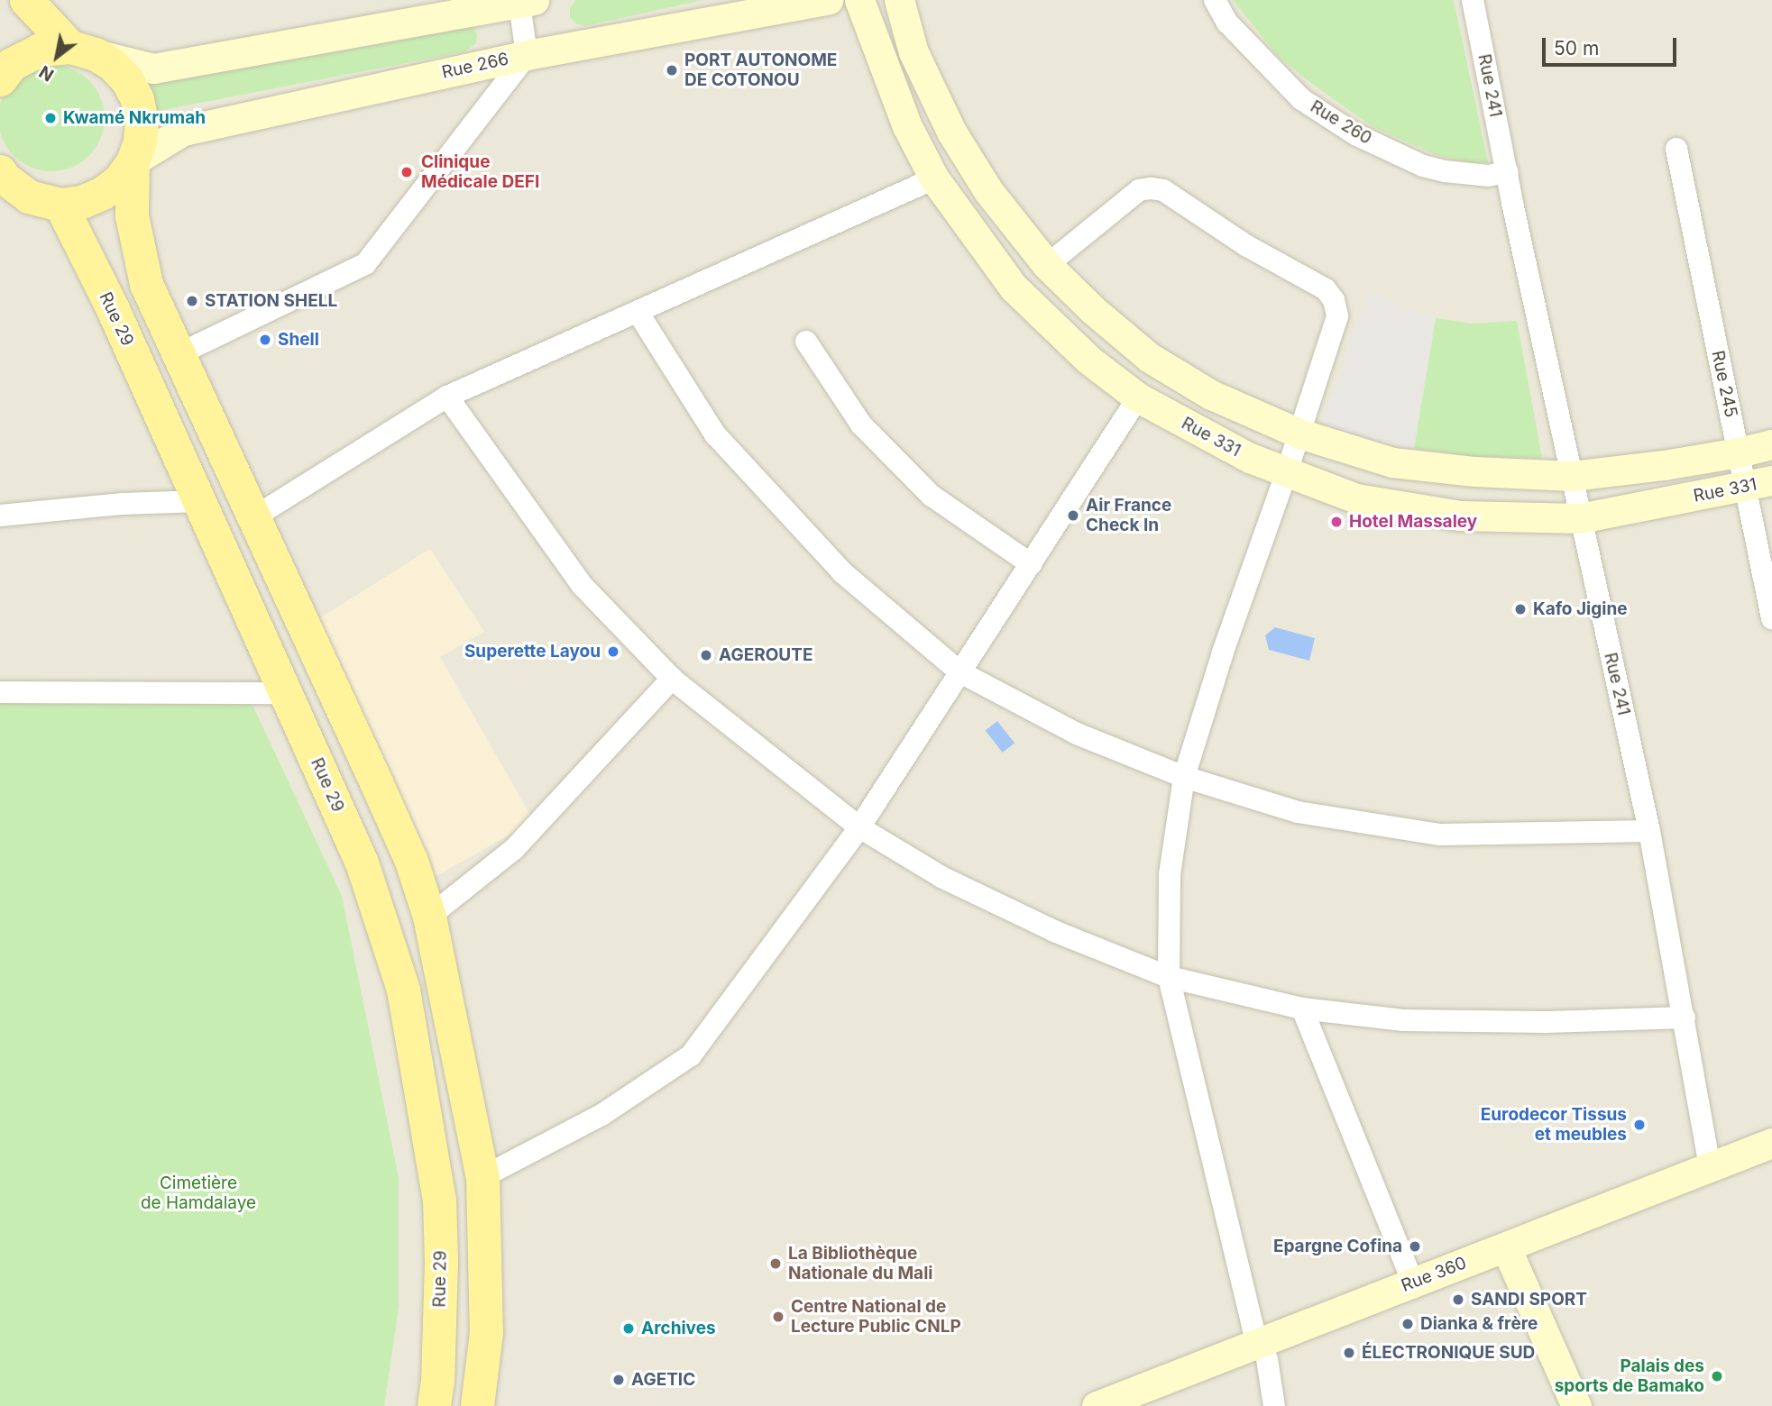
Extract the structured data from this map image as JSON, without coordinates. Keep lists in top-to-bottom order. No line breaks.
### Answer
{"streets":{"main road":["Rue 266","Rue 29","Rue 331","Rue 360"],"street":["Rue 241","Rue 260","Rue 245"]},"crossings":[["Rue 241","Rue 260"],["Rue 241","Rue 331"],["Rue 241","Rue 360"],["Rue 245","Rue 331"]],"parks":["Cimetière de Hamdalaye"],"places":["PORT AUTONOME DE COTONOU","Kwamé Nkrumah","Clinique Médicale DEFI","STATION SHELL","Shell","Air France Check In","Hotel Massaley","Kafo Jigine","Superette Layou","AGEROUTE","Eurodecor Tissus et meubles","Epargne Cofina","La Bibliothèque Nationale du Mali","SANDI SPORT","Centre National de Lecture Public CNLP","Dianka & frère","Archives","ÉLECTRONIQUE SUD","Palais des sports de Bamako","AGETIC"],"scale_bar":"50 m","north":"bottom left"}
